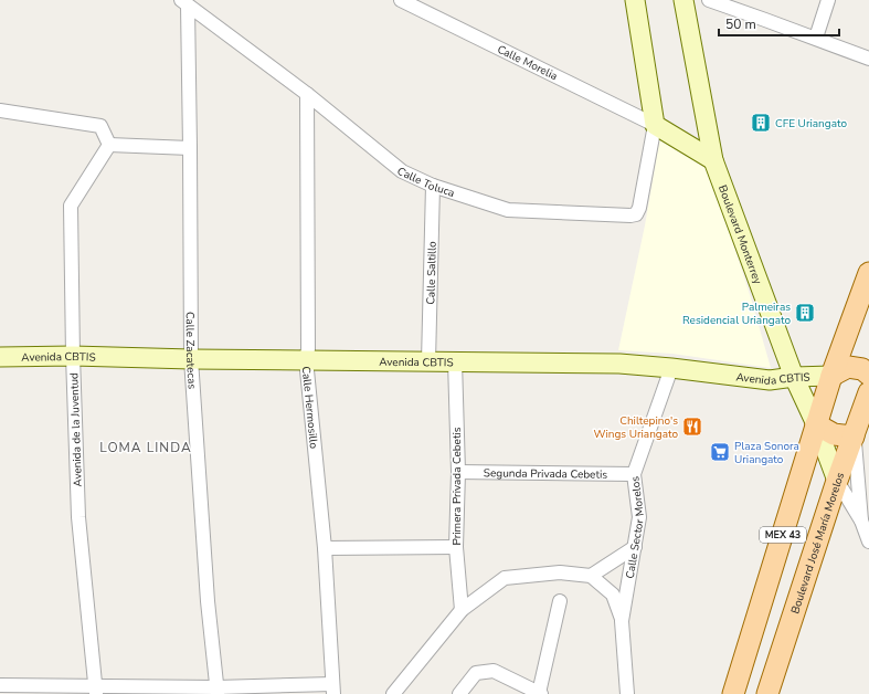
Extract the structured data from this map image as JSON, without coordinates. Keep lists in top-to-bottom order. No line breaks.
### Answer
{"streets":{"main road":["MEX 43","Boulevard José María Morelos"],"street":["Calle Morelia","Calle Toluca","Boulevard Monterrey","Calle Saltillo","Calle Zacatecas","Avenida CBTIS","Calle Hermosillo","Avenida de la Juventud","Segunda Privada Cebetis","Primera Privada Cebetis","Calle Sector Morelos"]},"crossings":[["Calle Morelia","Calle Toluca"],["Calle Toluca","Calle Saltillo"],["Calle Toluca","Calle Zacatecas"],["Calle Toluca","Calle Hermosillo"],["Boulevard Monterrey","Avenida CBTIS"],["Boulevard Monterrey","MEX 43"],["Boulevard Monterrey","Boulevard José María Morelos"],["Calle Saltillo","Avenida CBTIS"],["Calle Zacatecas","Avenida CBTIS"],["Avenida CBTIS","Calle Hermosillo"],["Avenida CBTIS","Avenida de la Juventud"],["Avenida CBTIS","Primera Privada Cebetis"],["Avenida CBTIS","Calle Sector Morelos"],["Avenida CBTIS","MEX 43"],["Segunda Privada Cebetis","Primera Privada Cebetis"],["Segunda Privada Cebetis","Calle Sector Morelos"]],"districts":["LOMA LINDA"],"places":{"building":["CFE Uriangato","Palmeiras Residencial Uriangato"],"restaurant":["Chiltepino's Wings Uriangato"],"supermarket":["Plaza Sonora Uriangato"]},"scale_bar":"50 m"}
